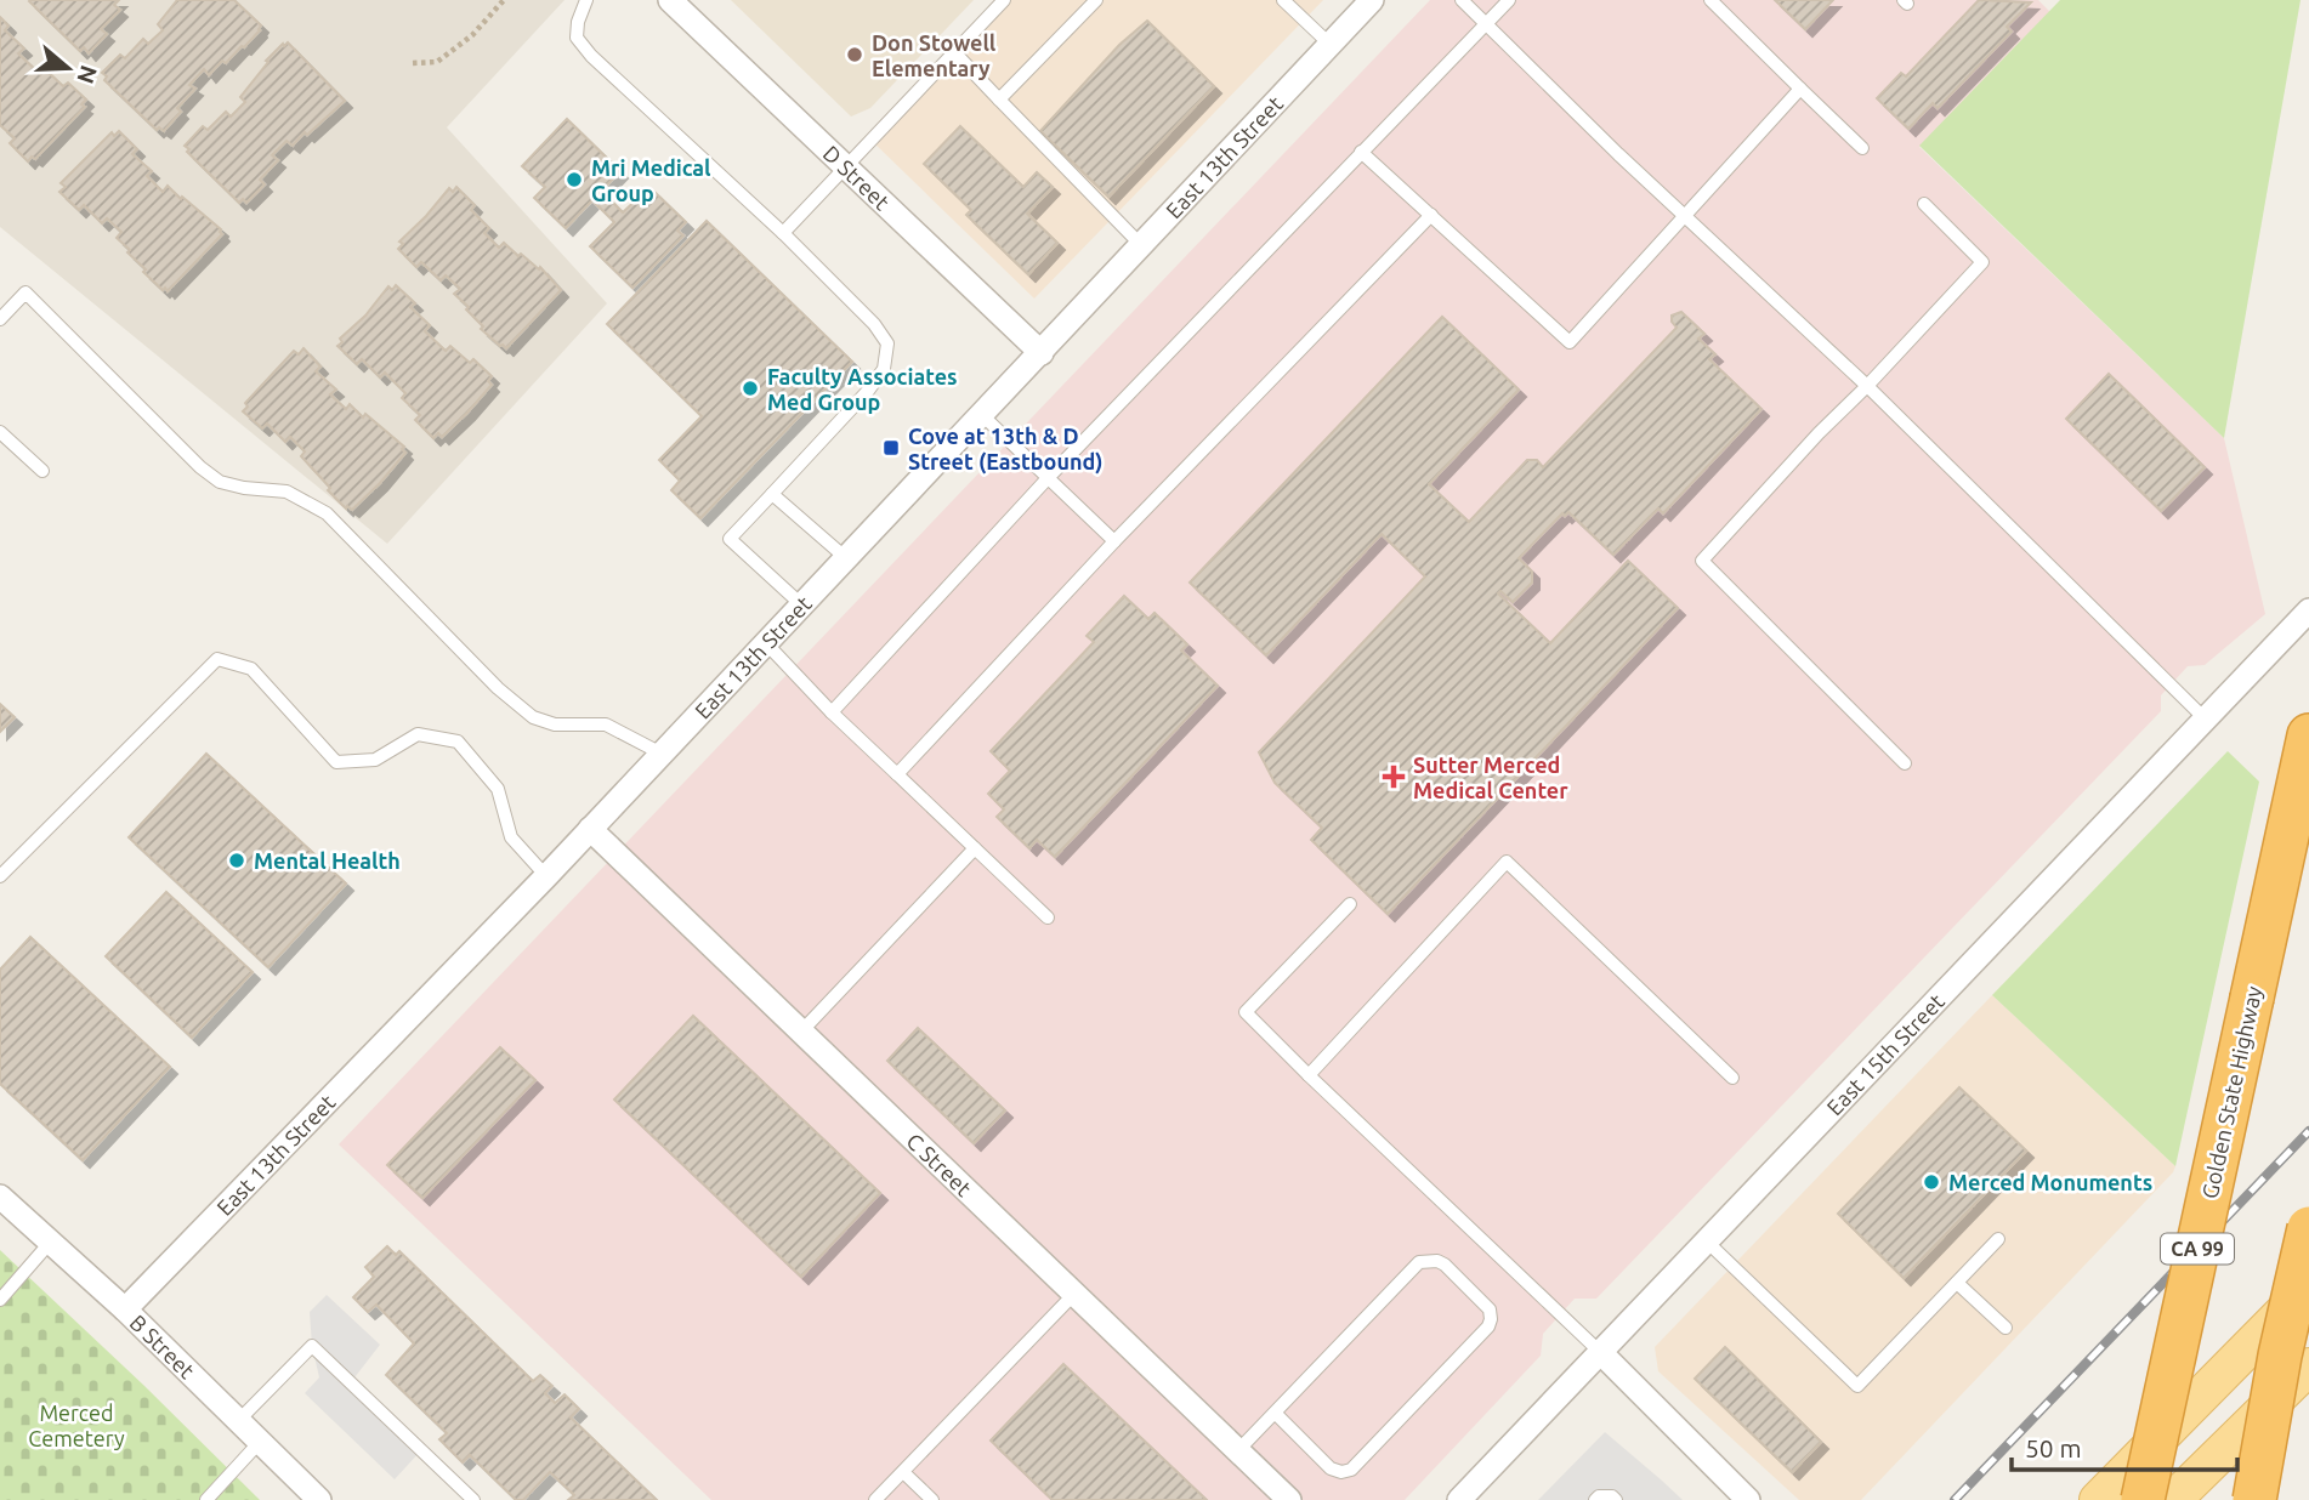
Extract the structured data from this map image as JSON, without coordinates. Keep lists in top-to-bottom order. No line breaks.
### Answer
{"streets":{"highway":["Golden State Highway","CA 99"],"street":["East 13th Street","D Street","East 15th Street","C Street","B Street"]},"crossings":[["East 13th Street","D Street"],["East 13th Street","C Street"],["East 13th Street","B Street"]],"parks":["Merced Cemetery"],"places":{"other":["Don Stowell Elementary","Mri Medical Group","Faculty Associates Med Group","Mental Health","Merced Monuments"],"transit":["Cove at 13th & D Street (Eastbound)"],"health":["Sutter Merced Medical Center"]},"scale_bar":"50 m","north":"right"}
